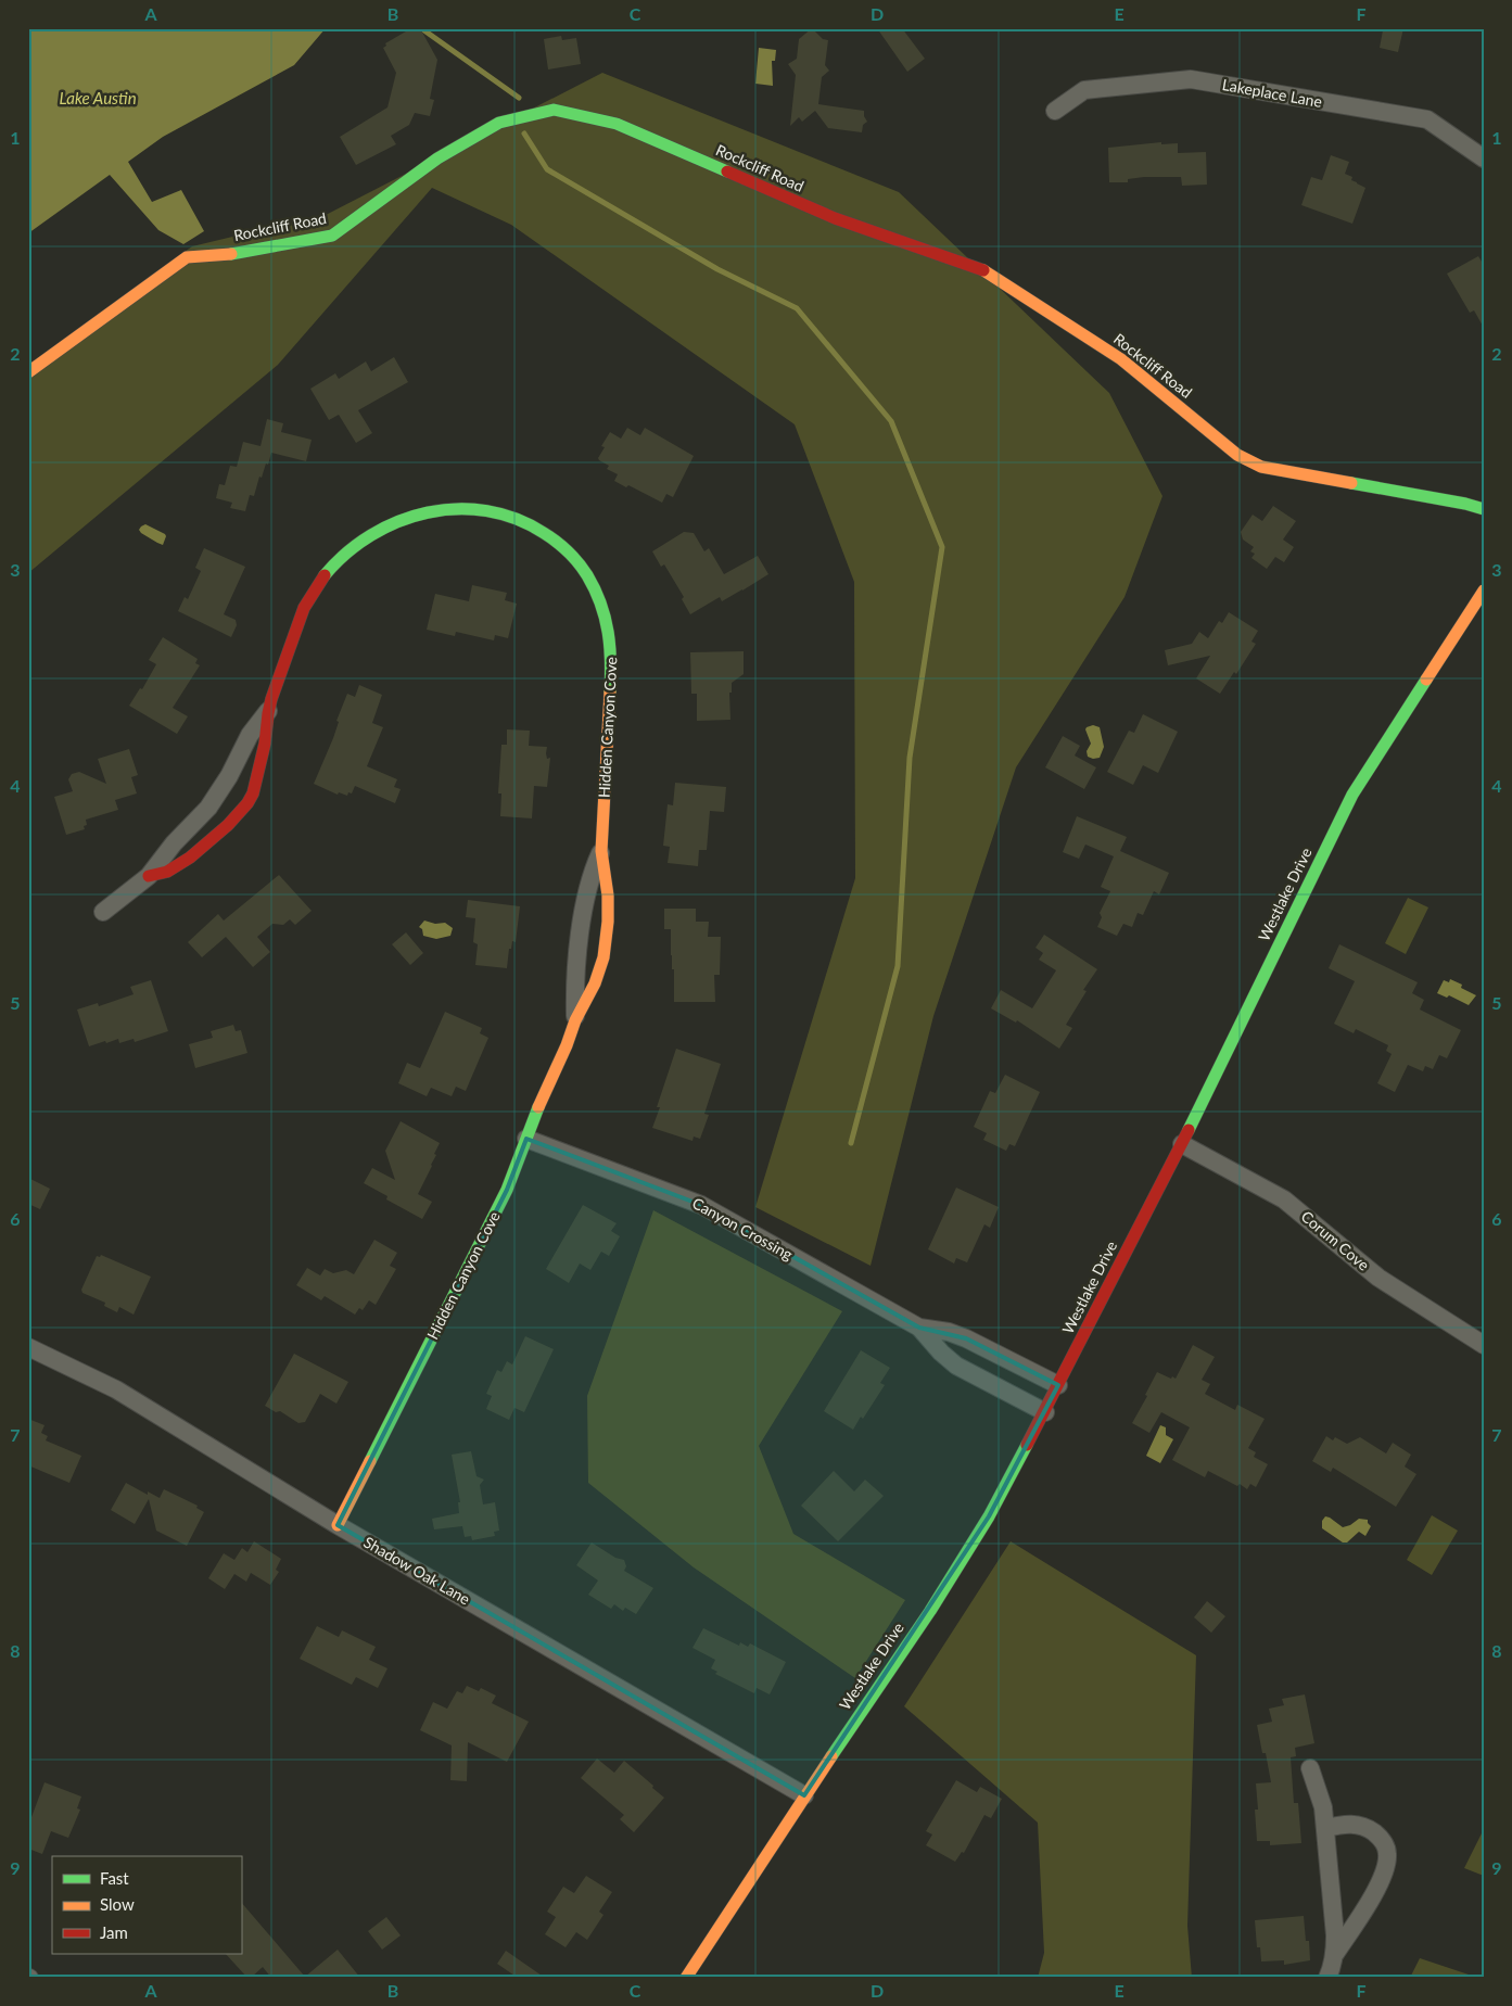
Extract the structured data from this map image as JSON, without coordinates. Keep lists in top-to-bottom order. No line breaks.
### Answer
{"streets":{"street":["Lakeplace Lane","Rockcliff Road","Hidden Canyon Cove","Westlake Drive","Canyon Crossing","Corum Cove","Shadow Oak Lane"]},"crossings":[["Hidden Canyon Cove","Canyon Crossing"],["Hidden Canyon Cove","Shadow Oak Lane"],["Westlake Drive","Canyon Crossing"],["Westlake Drive","Corum Cove"],["Westlake Drive","Shadow Oak Lane"]],"water":["Lake Austin"],"legend":["Fast","Slow","Jam"],"grid":{"columns":["A","B","C","D","E","F"],"rows":["1","2","3","4","5","6","7","8","9"]}}
